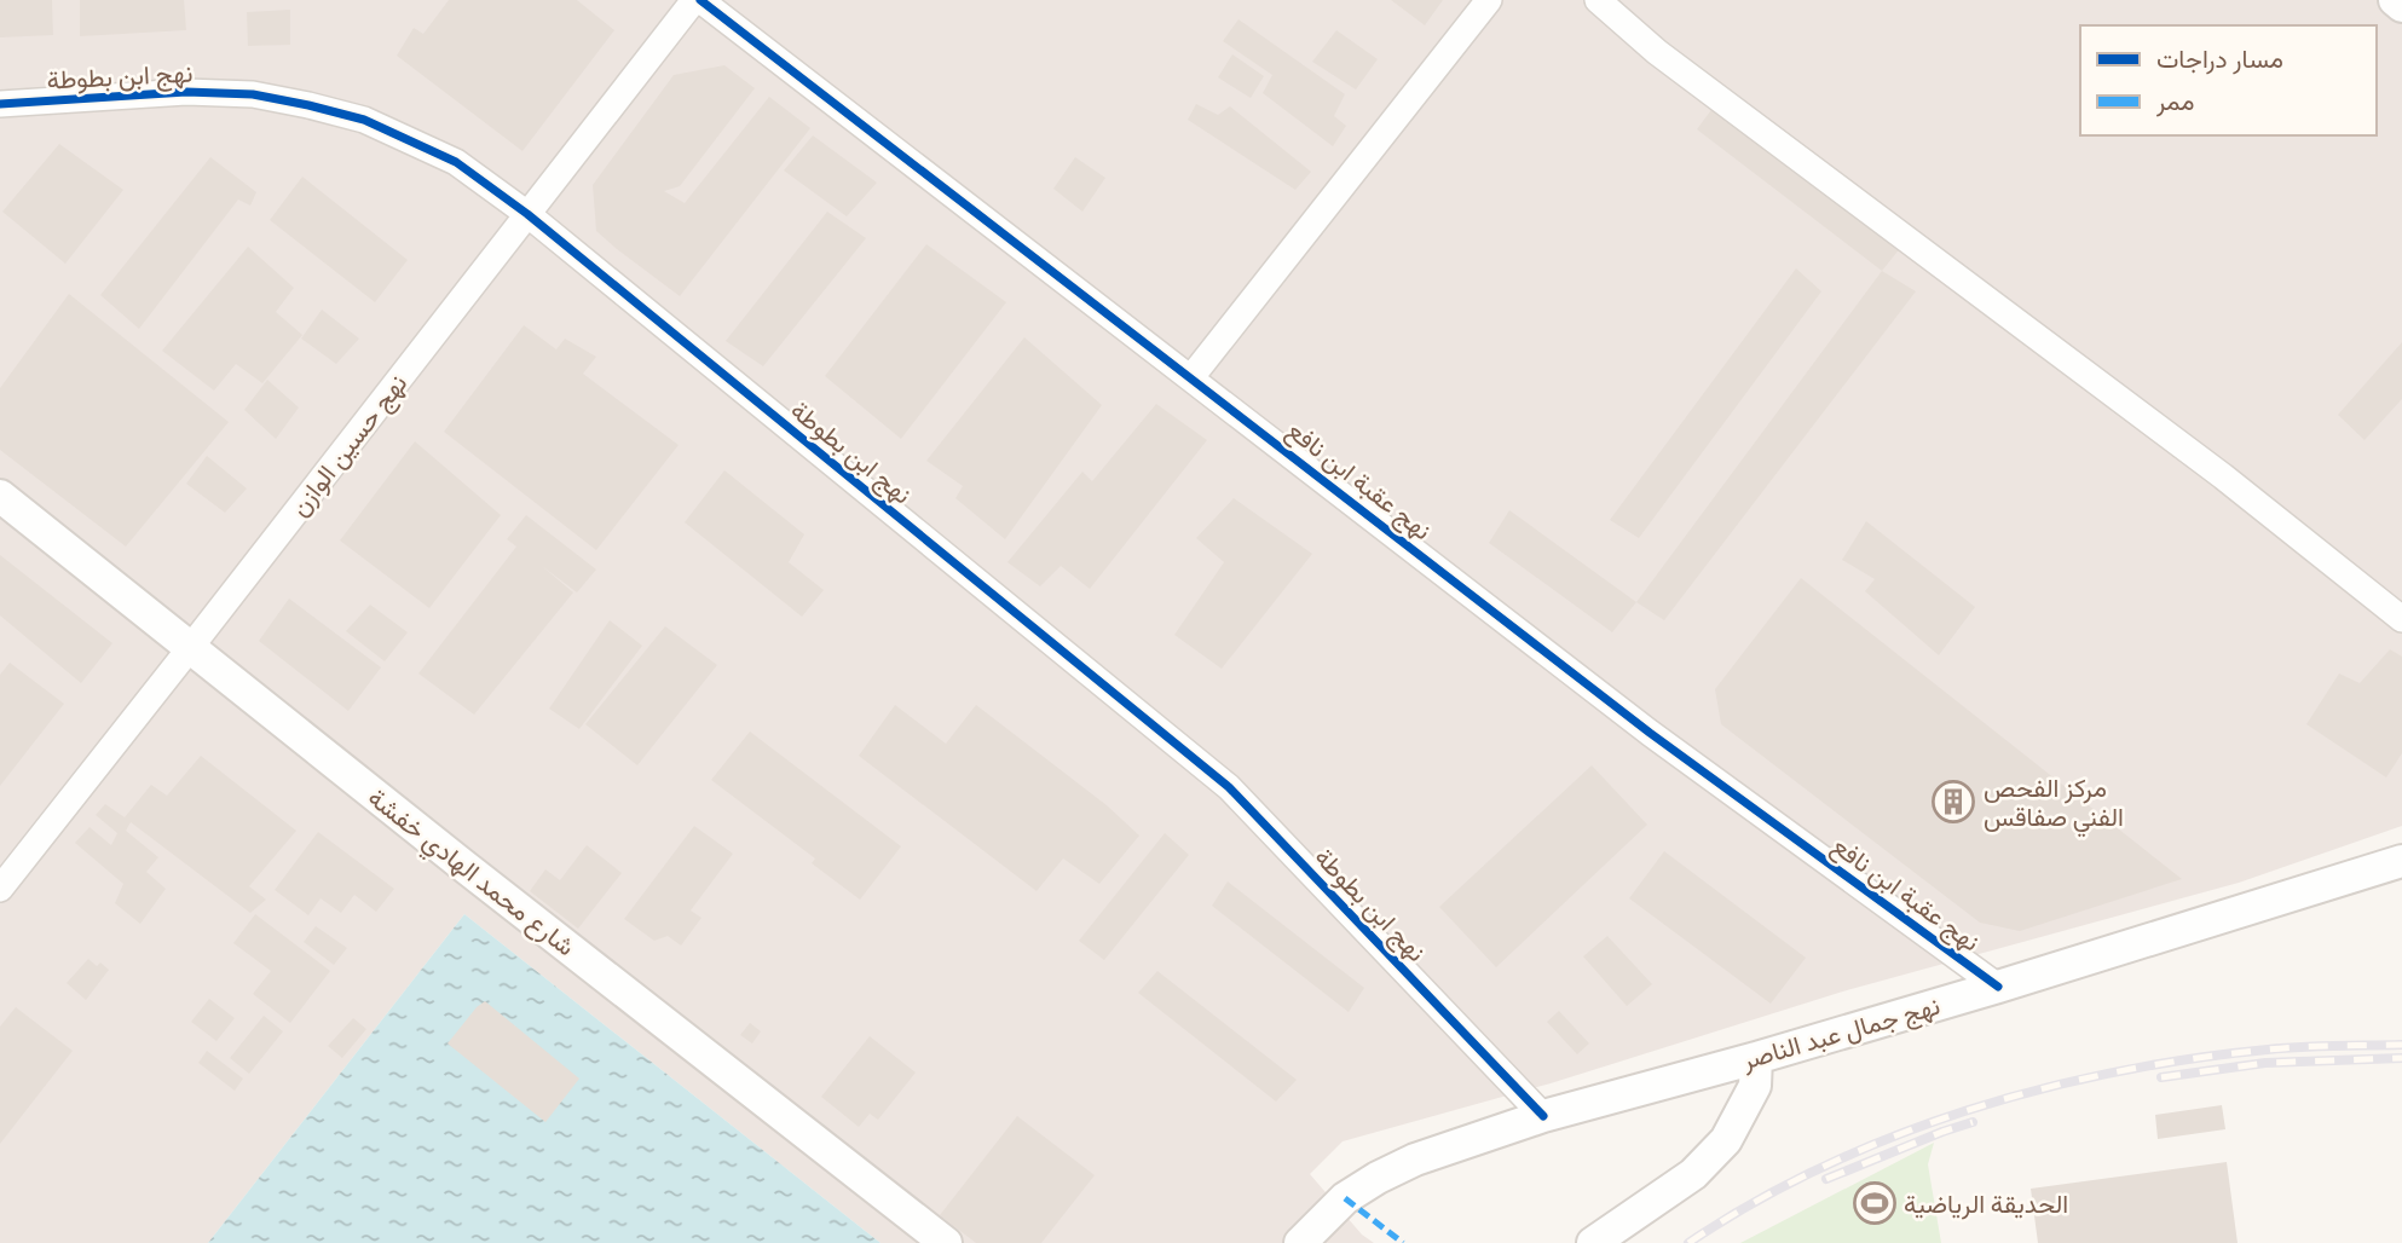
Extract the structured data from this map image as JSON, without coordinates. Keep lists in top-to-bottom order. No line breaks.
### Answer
{"streets":{"street":["نهج ابن بطوطة","نهج حسين الوازن","نهج عقبة ابن نافع","شارع محمد الهادي خفشة","نهج جمال عبد الناصر"]},"crossings":[["نهج ابن بطوطة","نهج حسين الوازن"],["نهج ابن بطوطة","نهج جمال عبد الناصر"],["نهج حسين الوازن","شارع محمد الهادي خفشة"],["نهج عقبة ابن نافع","نهج جمال عبد الناصر"]],"places":{"building":["مركز الفحص الفني صفاقس"],"sports":["الحديقة الرياضية"]},"legend":["مسار دراجات","ممر"]}
